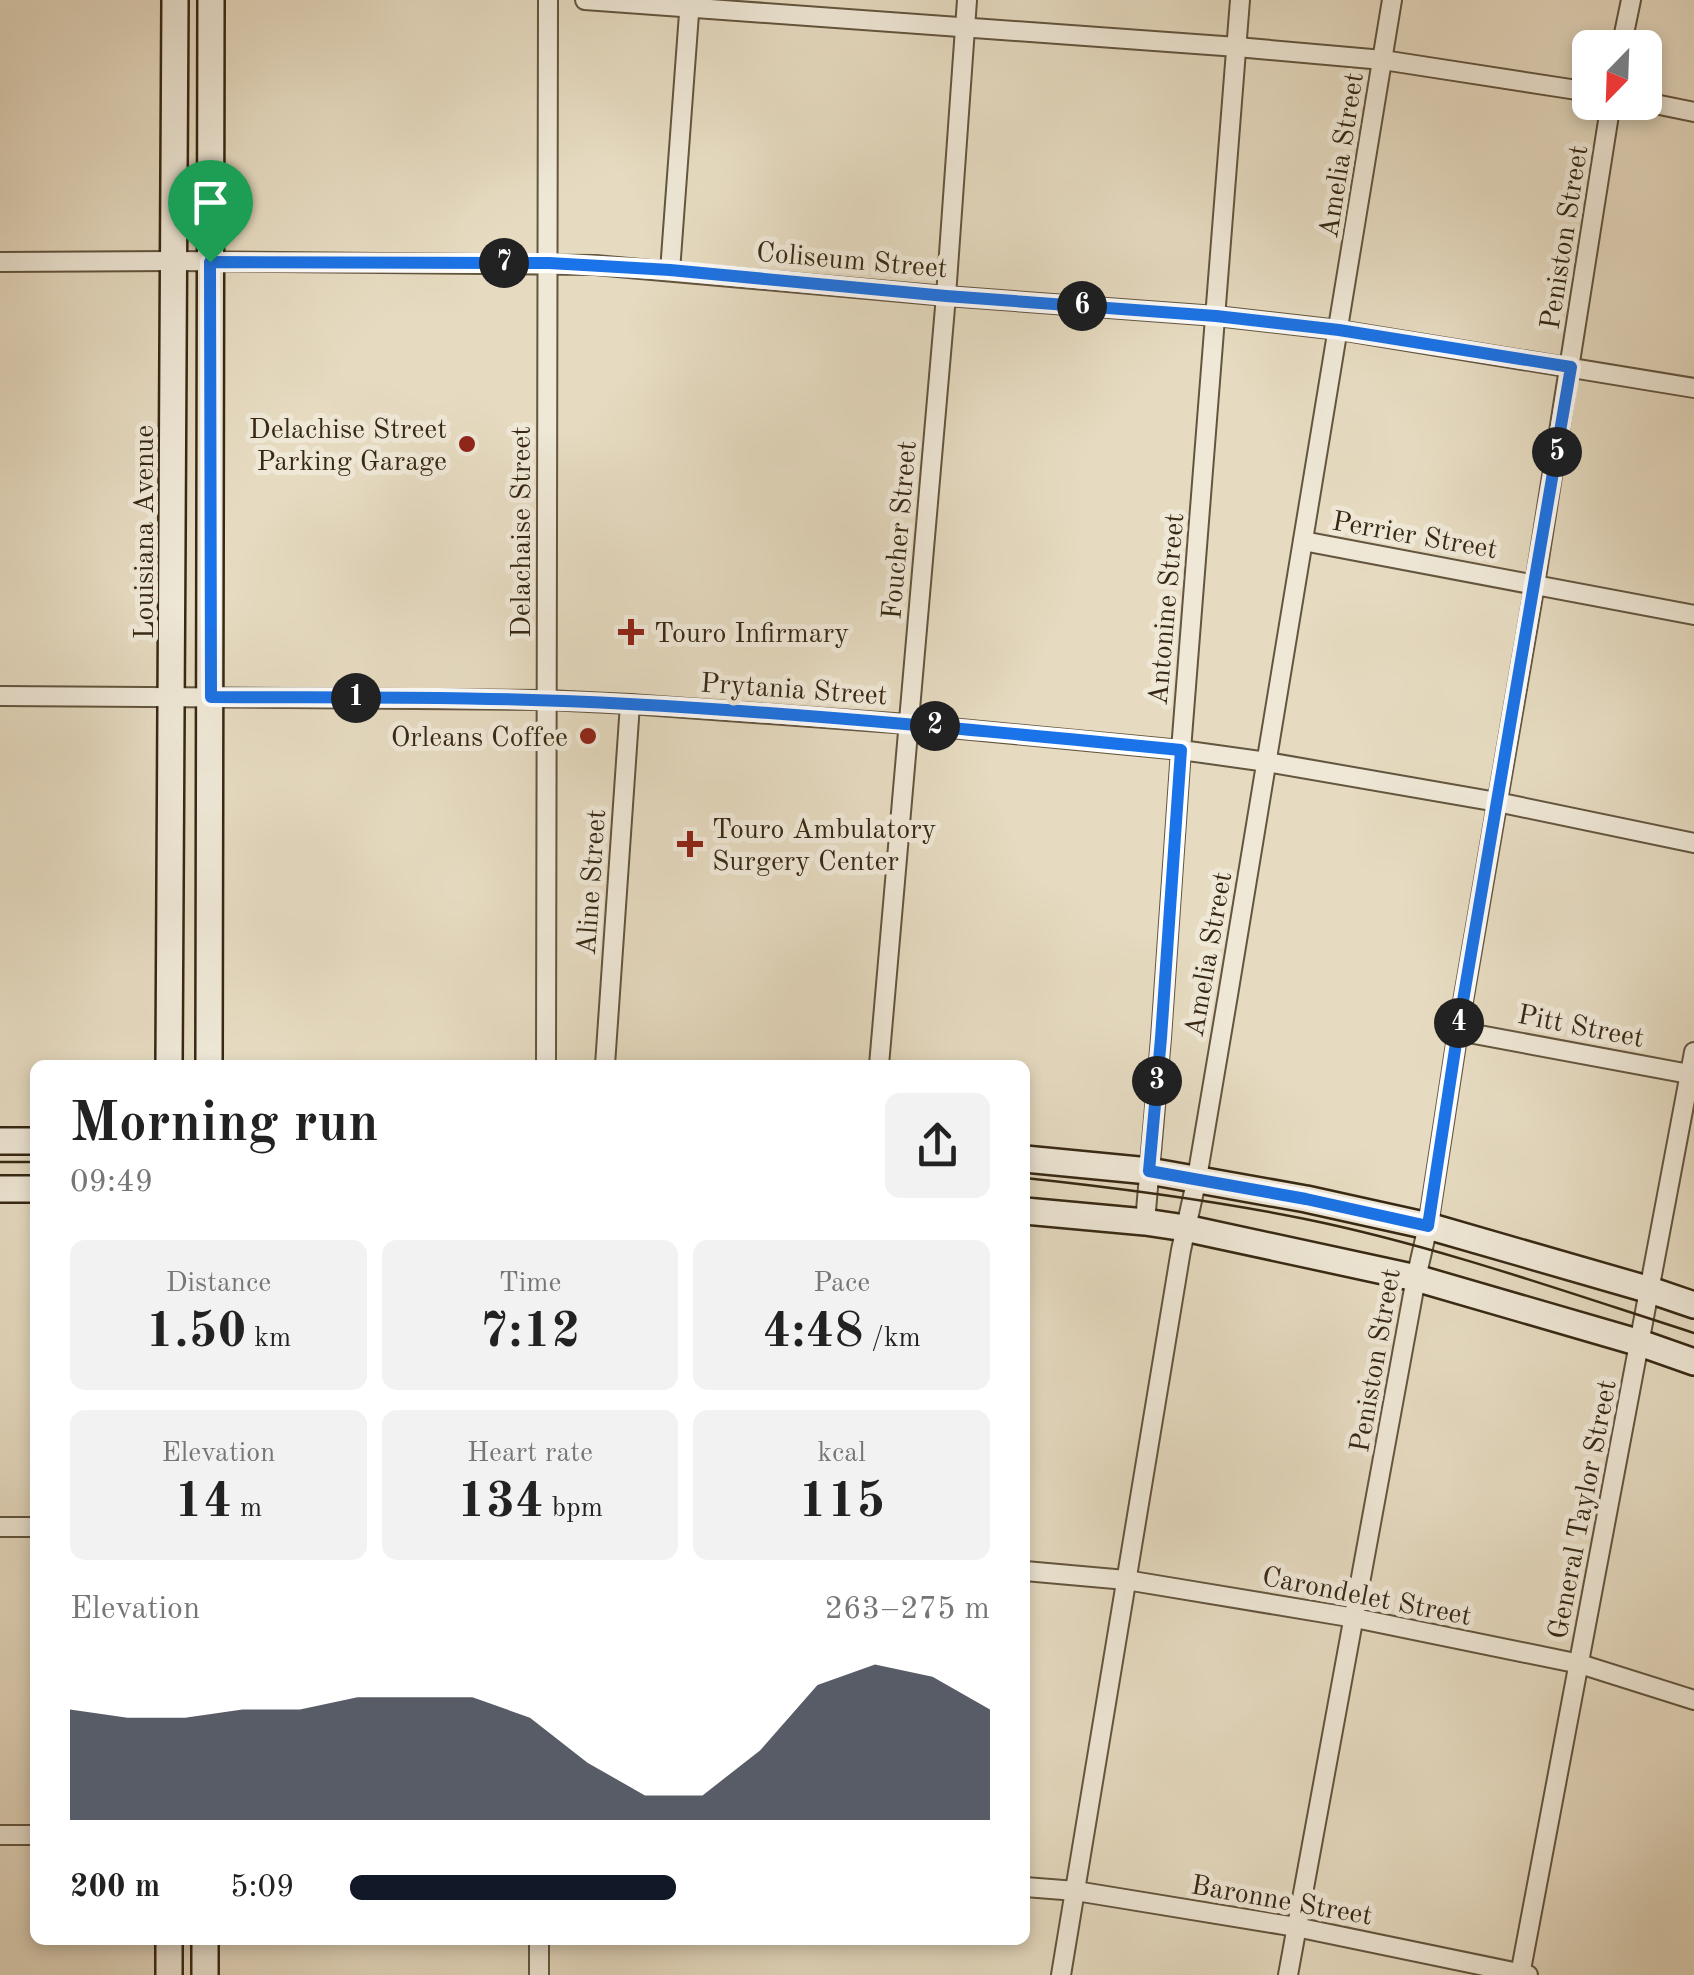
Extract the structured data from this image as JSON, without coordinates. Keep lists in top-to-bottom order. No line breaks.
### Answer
{"streets":{"street":["Amelia Street","Peniston Street","Coliseum Street","Foucher Street","Louisiana Avenue","Delachaise Street","Perrier Street","Antonine Street","Prytania Street","Aline Street","Pitt Street","General Taylor Street","Carondelet Street","Baronne Street"]},"crossings":[["Amelia Street","Coliseum Street"],["Amelia Street","Perrier Street"],["Amelia Street","Prytania Street"],["Amelia Street","Carondelet Street"],["Amelia Street","Baronne Street"],["Peniston Street","Coliseum Street"],["Peniston Street","Perrier Street"],["Peniston Street","Prytania Street"],["Peniston Street","Pitt Street"],["Peniston Street","Carondelet Street"],["Peniston Street","Baronne Street"],["Coliseum Street","Foucher Street"],["Coliseum Street","Louisiana Avenue"],["Coliseum Street","Delachaise Street"],["Coliseum Street","Antonine Street"],["Foucher Street","Prytania Street"],["Louisiana Avenue","Prytania Street"],["Delachaise Street","Prytania Street"],["Antonine Street","Prytania Street"],["Prytania Street","Aline Street"],["Pitt Street","General Taylor Street"],["General Taylor Street","Carondelet Street"],["General Taylor Street","Baronne Street"]],"places":{"other":["Delachise Street Parking Garage","Orleans Coffee"],"health":["Touro Infirmary","Touro Ambulatory Surgery Center"]},"north":"bottom left","page":{"pins":["7","6","5","1","2","4","3"],"heading":["Morning run","09:49"],"stats":[["Distance","1.50 km"],["Time","7:12"],["Pace","4:48 /km"],["Elevation","14 m"],["Heart rate","134 bpm"],["kcal","115"]],"chart":["Elevation","263–275 m"],"list":[{"name":"200 m","note":"5:09"}]}}
